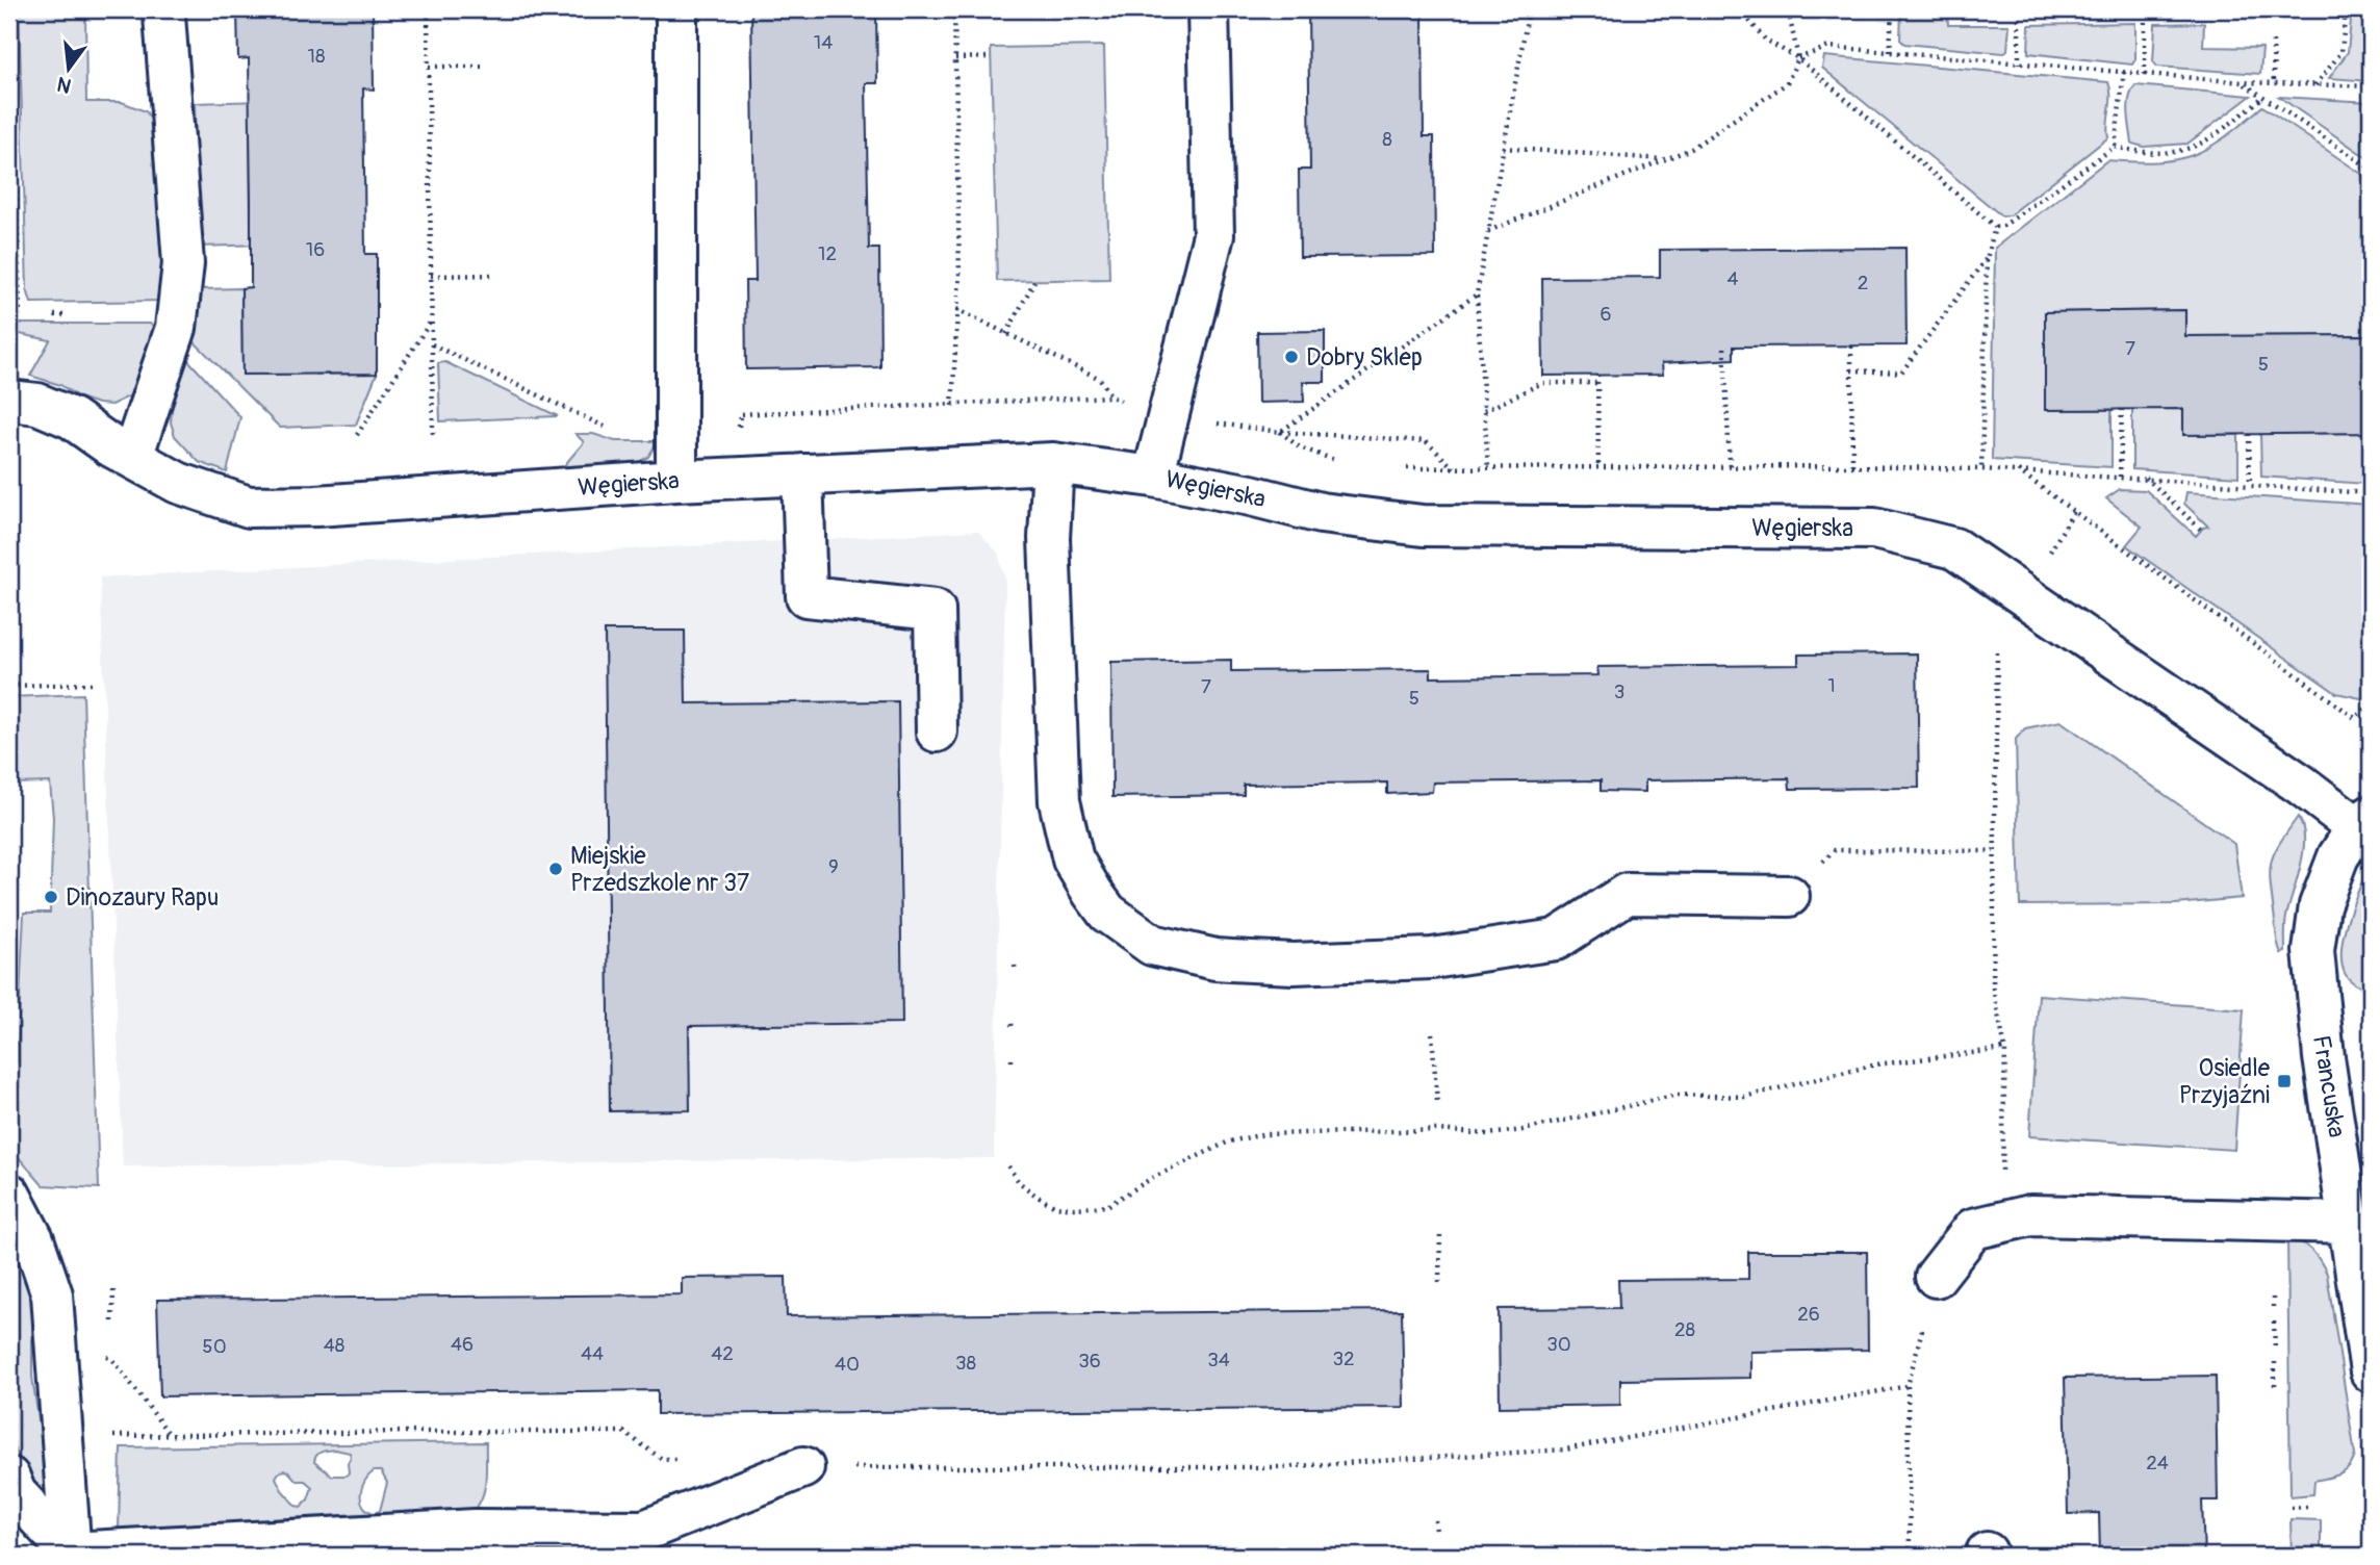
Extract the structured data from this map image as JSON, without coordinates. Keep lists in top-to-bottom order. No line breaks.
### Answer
{"streets":{"street":["Węgierska","Francuska"]},"crossings":[["Węgierska","Francuska"]],"places":{"other":["Dobry Sklep","Miejskie Przedszkole nr 37","Dinozaury Rapu"],"transit":["Osiedle Przyjaźni"]},"house_numbers":["14","18","8","16","12","4","2","6","7","5","1","7","3","5","9","26","28","46","30","48","50","44","42","32","34","36","38","40","24"],"north":"bottom"}
